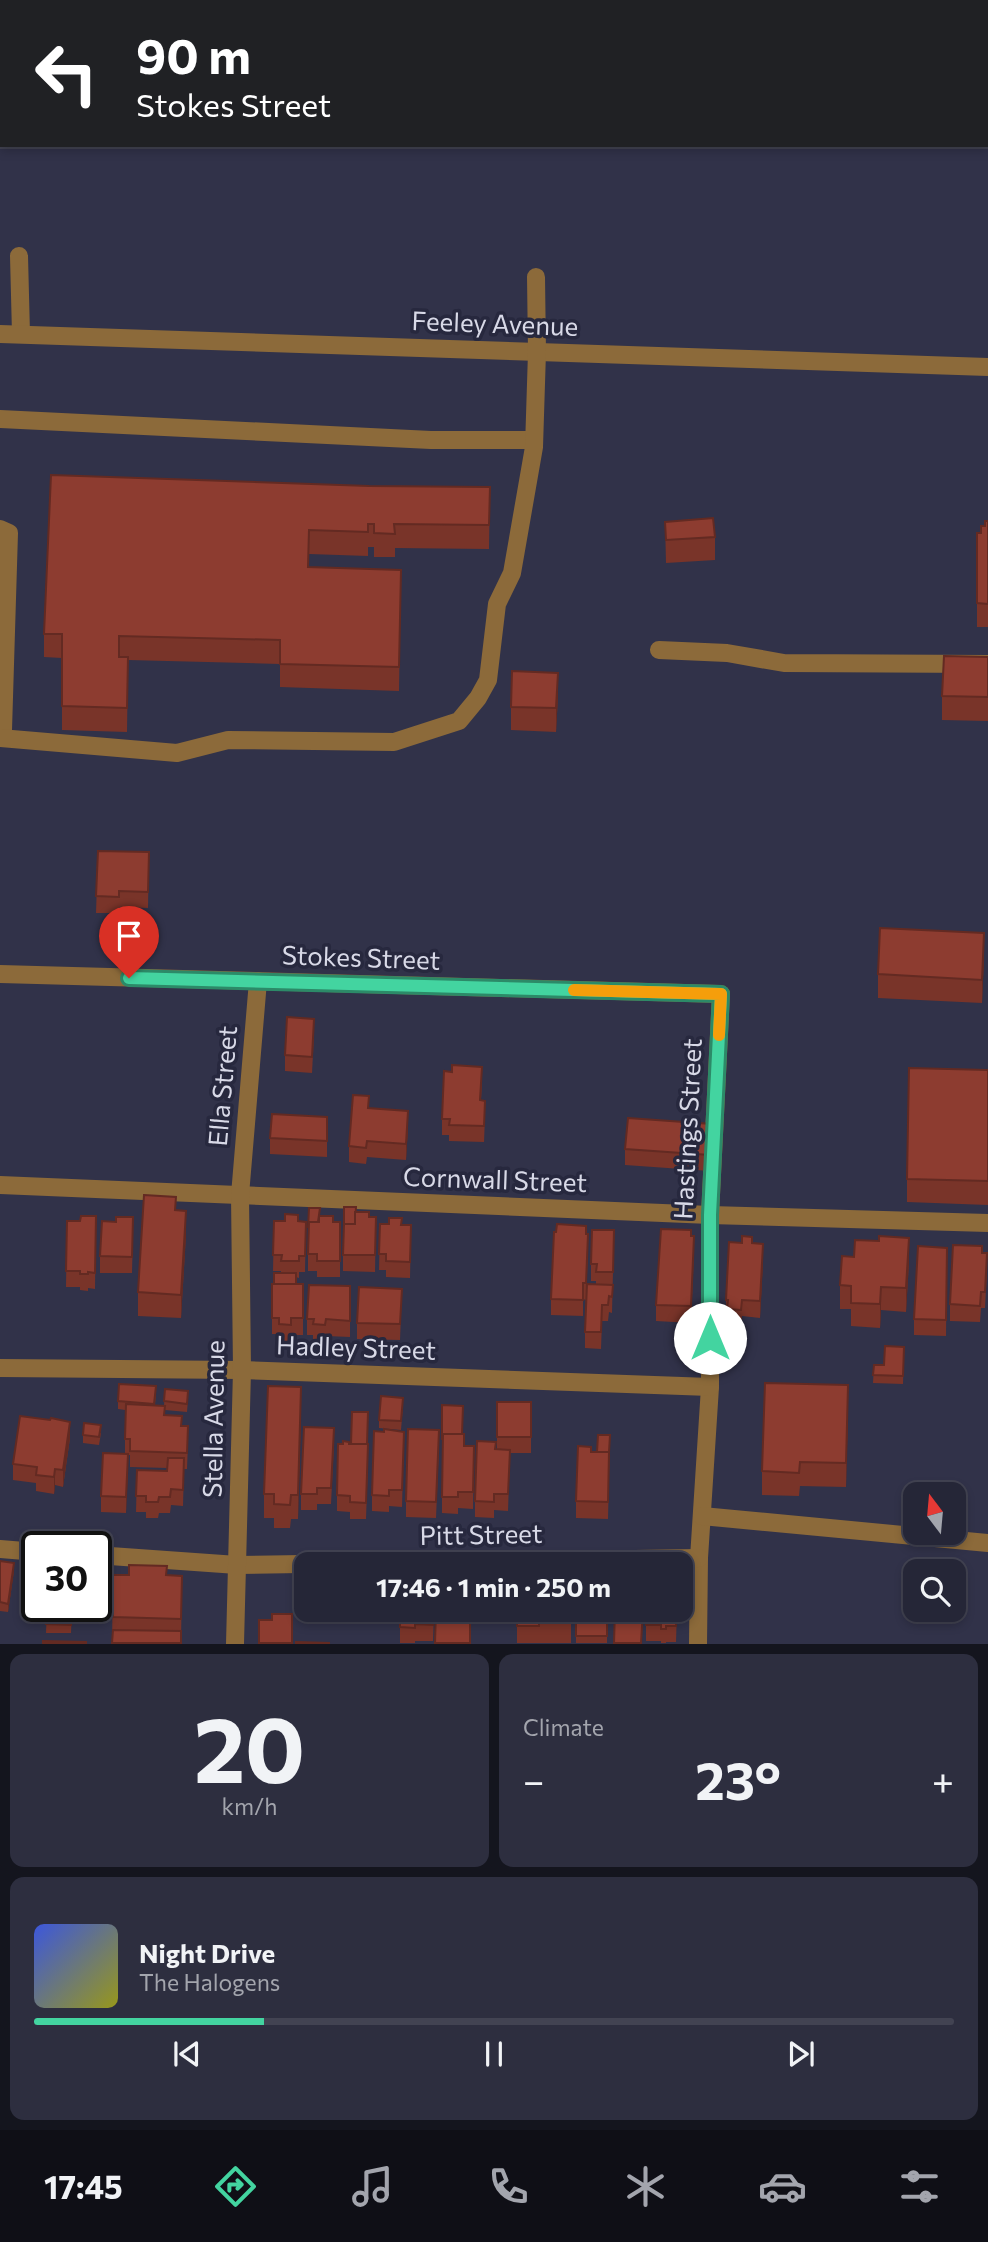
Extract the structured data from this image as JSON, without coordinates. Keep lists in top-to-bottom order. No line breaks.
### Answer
{"streets":{"street":["Feeley Avenue","Stokes Street","Ella Street","Hastings Street","Cornwall Street","Hadley Street","Stella Avenue","Pitt Street"]},"crossings":[["Stokes Street","Ella Street"],["Stokes Street","Hastings Street"],["Ella Street","Cornwall Street"],["Ella Street","Stella Avenue"],["Hastings Street","Cornwall Street"],["Hastings Street","Hadley Street"],["Hastings Street","Pitt Street"],["Cornwall Street","Stella Avenue"],["Hadley Street","Stella Avenue"],["Stella Avenue","Pitt Street"]],"north":"top","page":{"turn":["90 m","Stokes Street"],"limit":"30","trip":"17:46 · 1 min · 250 m","tile":[["20","km/h"],"Climate"],"heat":["−","23°","+"],"song":["Night Drive","The Halogens"],"tabs":"17:45"}}
